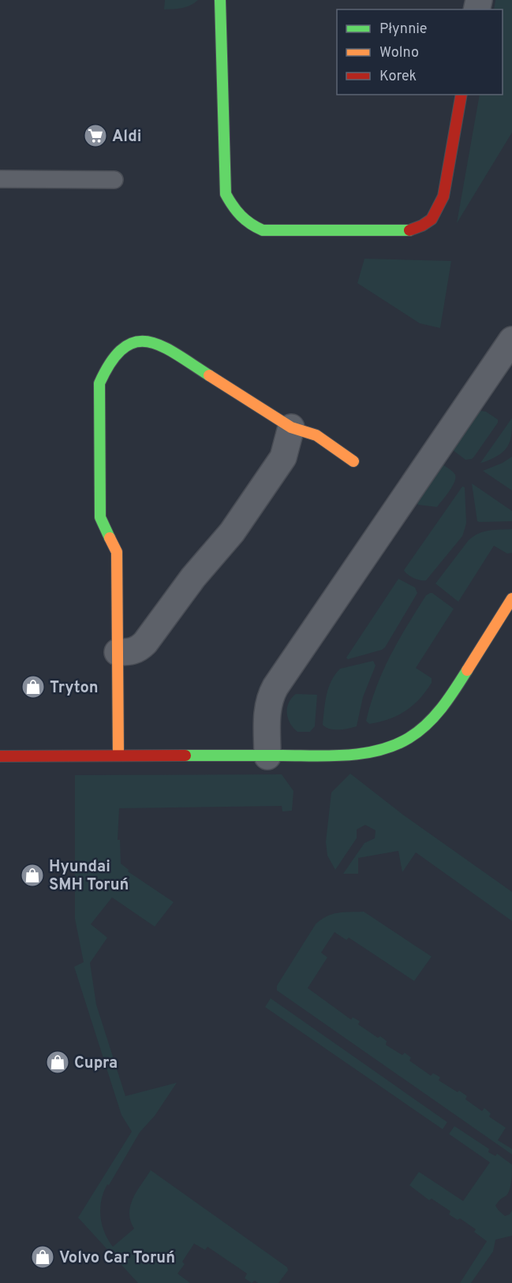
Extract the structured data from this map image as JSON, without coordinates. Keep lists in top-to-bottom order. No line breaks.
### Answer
{"places":{"supermarket":["Aldi"],"shop":["Tryton","Hyundai SMH Toruń","Cupra","Volvo Car Toruń"]},"legend":["Płynnie","Wolno","Korek"]}
